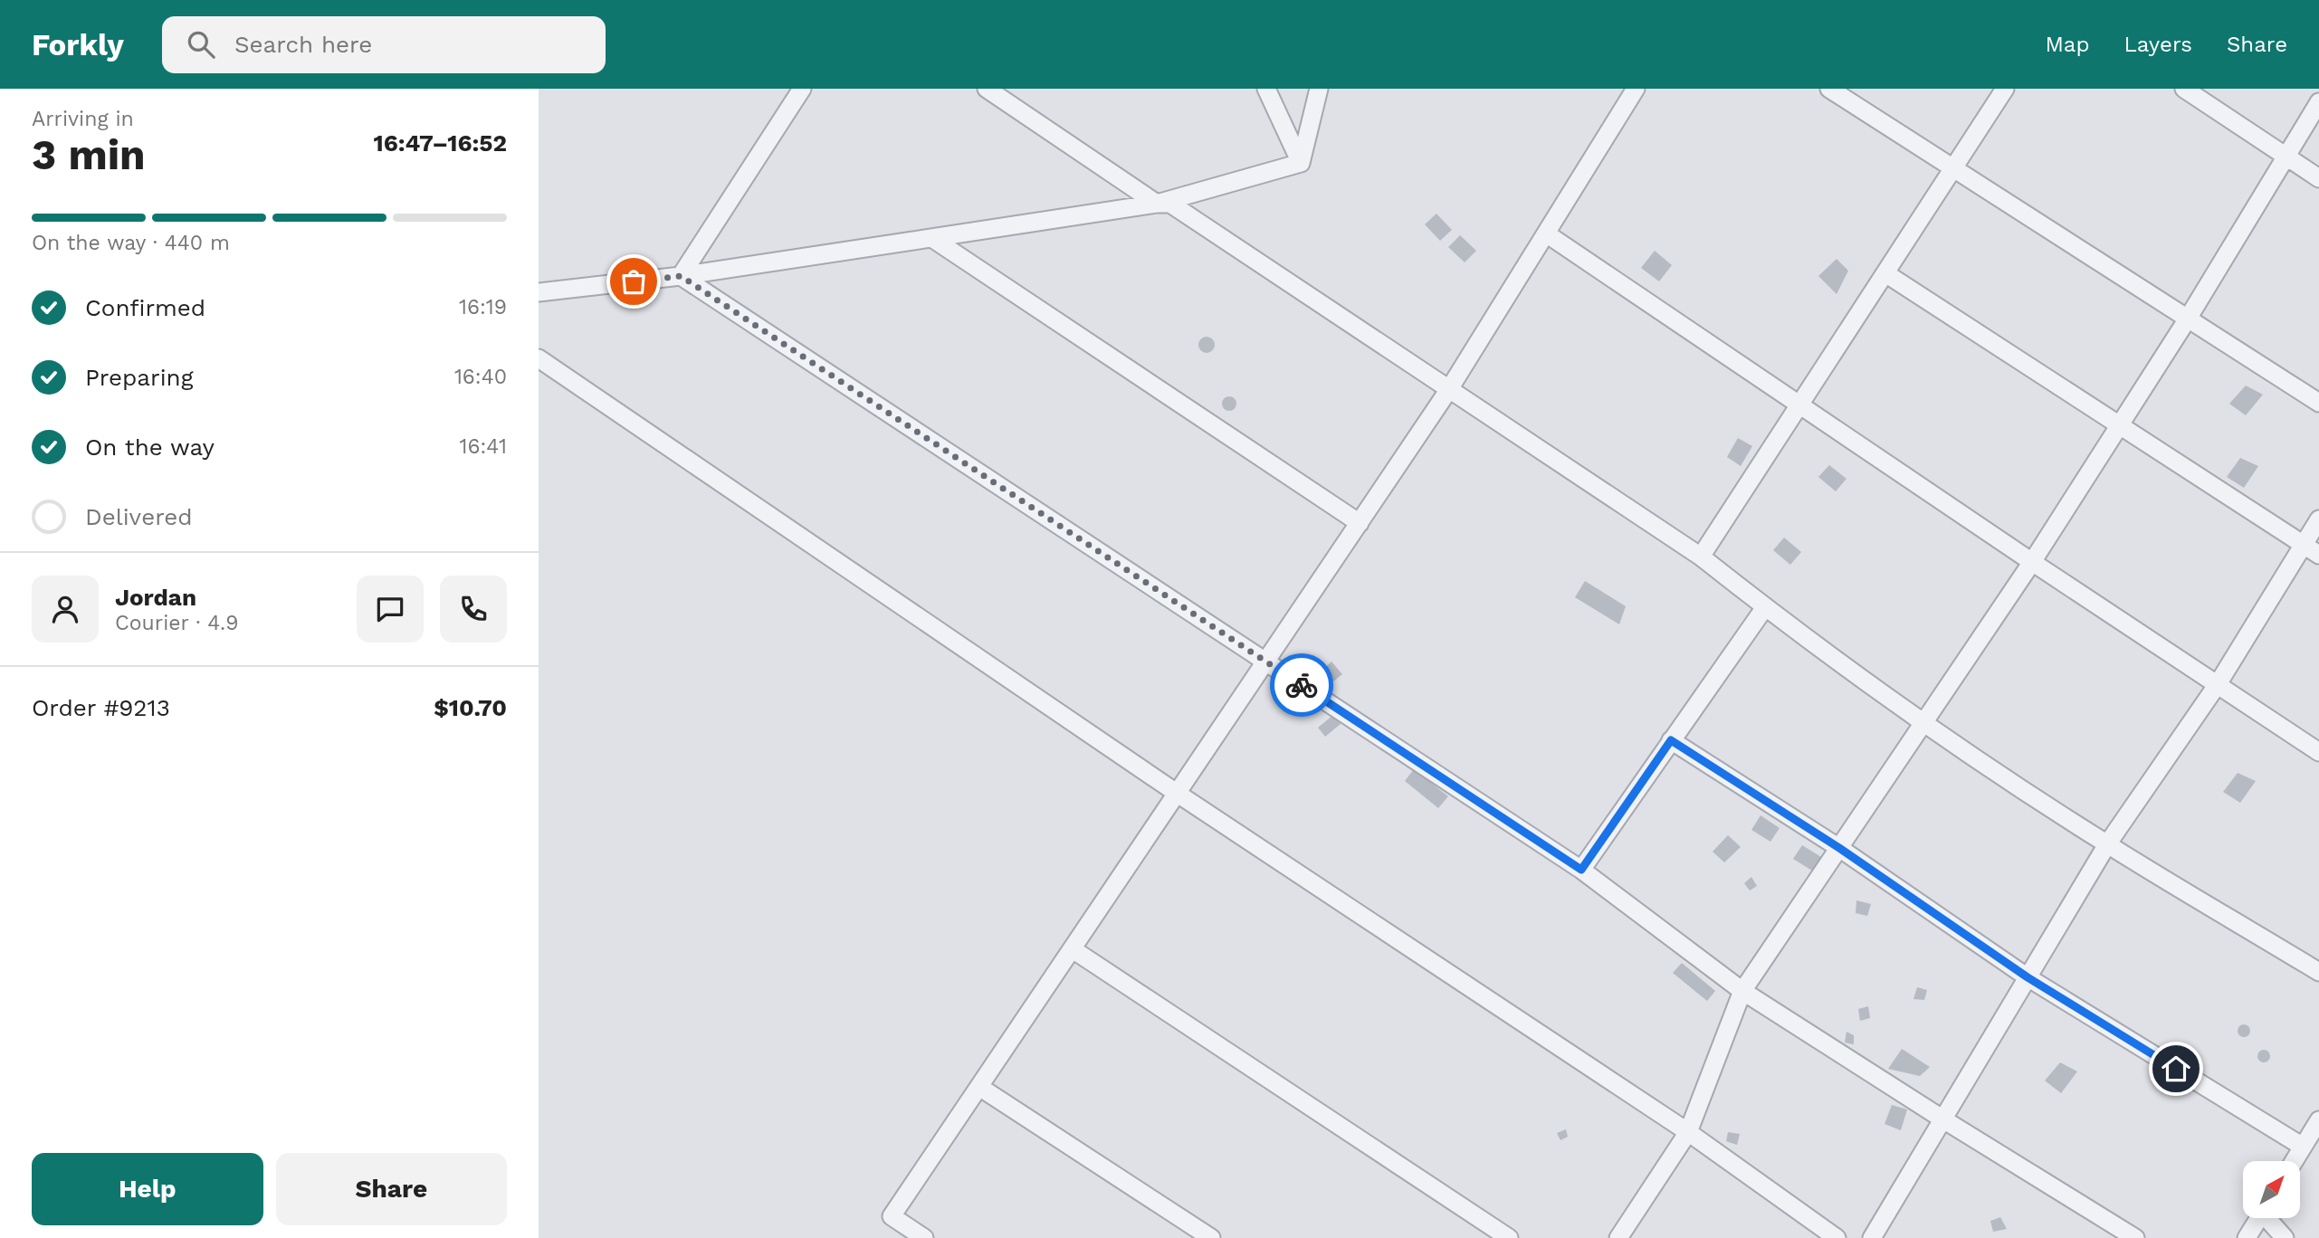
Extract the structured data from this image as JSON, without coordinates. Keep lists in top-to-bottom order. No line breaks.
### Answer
{"north":"top right","page":{"header":"Forkly","search":"Search here","nav":["Map","Layers","Share"],"heading":["3 min","Arriving in","16:47–16:52"],"panel":["Jordan","Courier · 4.9","Order #9213","$10.70"],"bar":"On the way · 440 m","list":[["Confirmed","16:19"],["Preparing","16:40"],["On the way","16:41"],"Delivered"],"buttons":["Help","Share"]}}
